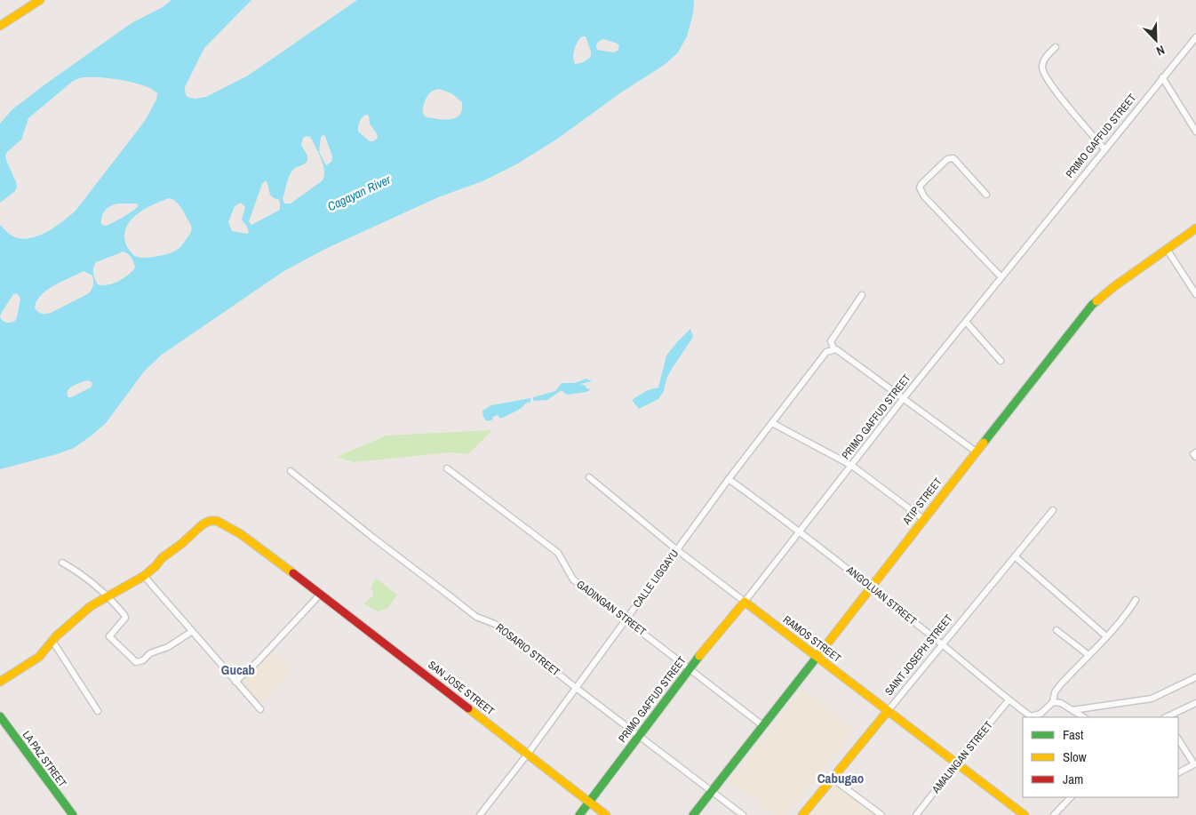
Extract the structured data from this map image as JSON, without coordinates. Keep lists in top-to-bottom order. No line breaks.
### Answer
{"streets":{"main road":["PRIMO GAFFUD STREET","ATIP STREET","RAMOS STREET","SAINT JOSEPH STREET","SAN JOSE STREET","LA PAZ STREET"],"street":["CALLE LIGGAYU","ANGOLUAN STREET","GADINGAN STREET","ROSARIO STREET","AMALINGAN STREET"]},"crossings":[["PRIMO GAFFUD STREET","ANGOLUAN STREET"],["PRIMO GAFFUD STREET","GADINGAN STREET"],["PRIMO GAFFUD STREET","RAMOS STREET"],["PRIMO GAFFUD STREET","ROSARIO STREET"],["PRIMO GAFFUD STREET","SAN JOSE STREET"],["ATIP STREET","ANGOLUAN STREET"],["ATIP STREET","GADINGAN STREET"],["ATIP STREET","RAMOS STREET"],["ATIP STREET","ROSARIO STREET"],["CALLE LIGGAYU","ANGOLUAN STREET"],["CALLE LIGGAYU","GADINGAN STREET"],["CALLE LIGGAYU","RAMOS STREET"],["CALLE LIGGAYU","ROSARIO STREET"],["CALLE LIGGAYU","SAN JOSE STREET"],["ANGOLUAN STREET","SAINT JOSEPH STREET"],["ANGOLUAN STREET","AMALINGAN STREET"],["RAMOS STREET","SAINT JOSEPH STREET"],["RAMOS STREET","AMALINGAN STREET"]],"districts":["Gucab","Cabugao"],"water":["Cagayan River"],"legend":["Fast","Slow","Jam"],"north":"bottom right"}
